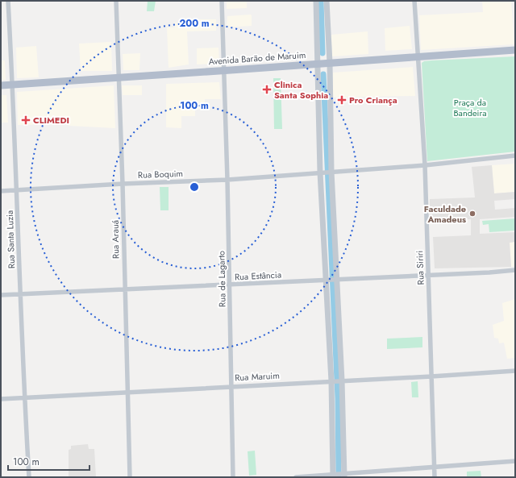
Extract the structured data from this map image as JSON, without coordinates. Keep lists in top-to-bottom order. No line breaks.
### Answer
{"streets":{"main road":["Avenida Barão de Maruim"],"street":["Rua Boquim","Rua Santa Luzia","Rua Arauá","Rua Siriri","Rua Estância","Rua de Lagarto","Rua Maruim"]},"crossings":[["Avenida Barão de Maruim","Rua Santa Luzia"],["Avenida Barão de Maruim","Rua Arauá"],["Avenida Barão de Maruim","Rua Siriri"],["Avenida Barão de Maruim","Rua de Lagarto"],["Rua Boquim","Rua Santa Luzia"],["Rua Boquim","Rua Arauá"],["Rua Boquim","Rua Siriri"],["Rua Boquim","Rua de Lagarto"],["Rua Santa Luzia","Rua Estância"],["Rua Santa Luzia","Rua Maruim"],["Rua Arauá","Rua Estância"],["Rua Arauá","Rua Maruim"],["Rua Siriri","Rua Estância"],["Rua Siriri","Rua Maruim"],["Rua Estância","Rua de Lagarto"],["Rua de Lagarto","Rua Maruim"]],"parks":["Praça da Bandeira"],"places":{"health":["Clinica Santa Sophia","Pro Criança","CLIMEDI"],"other":["Faculdade Amadeus"]},"scale_bar":"100 m","rings":["200 m","100 m"]}
